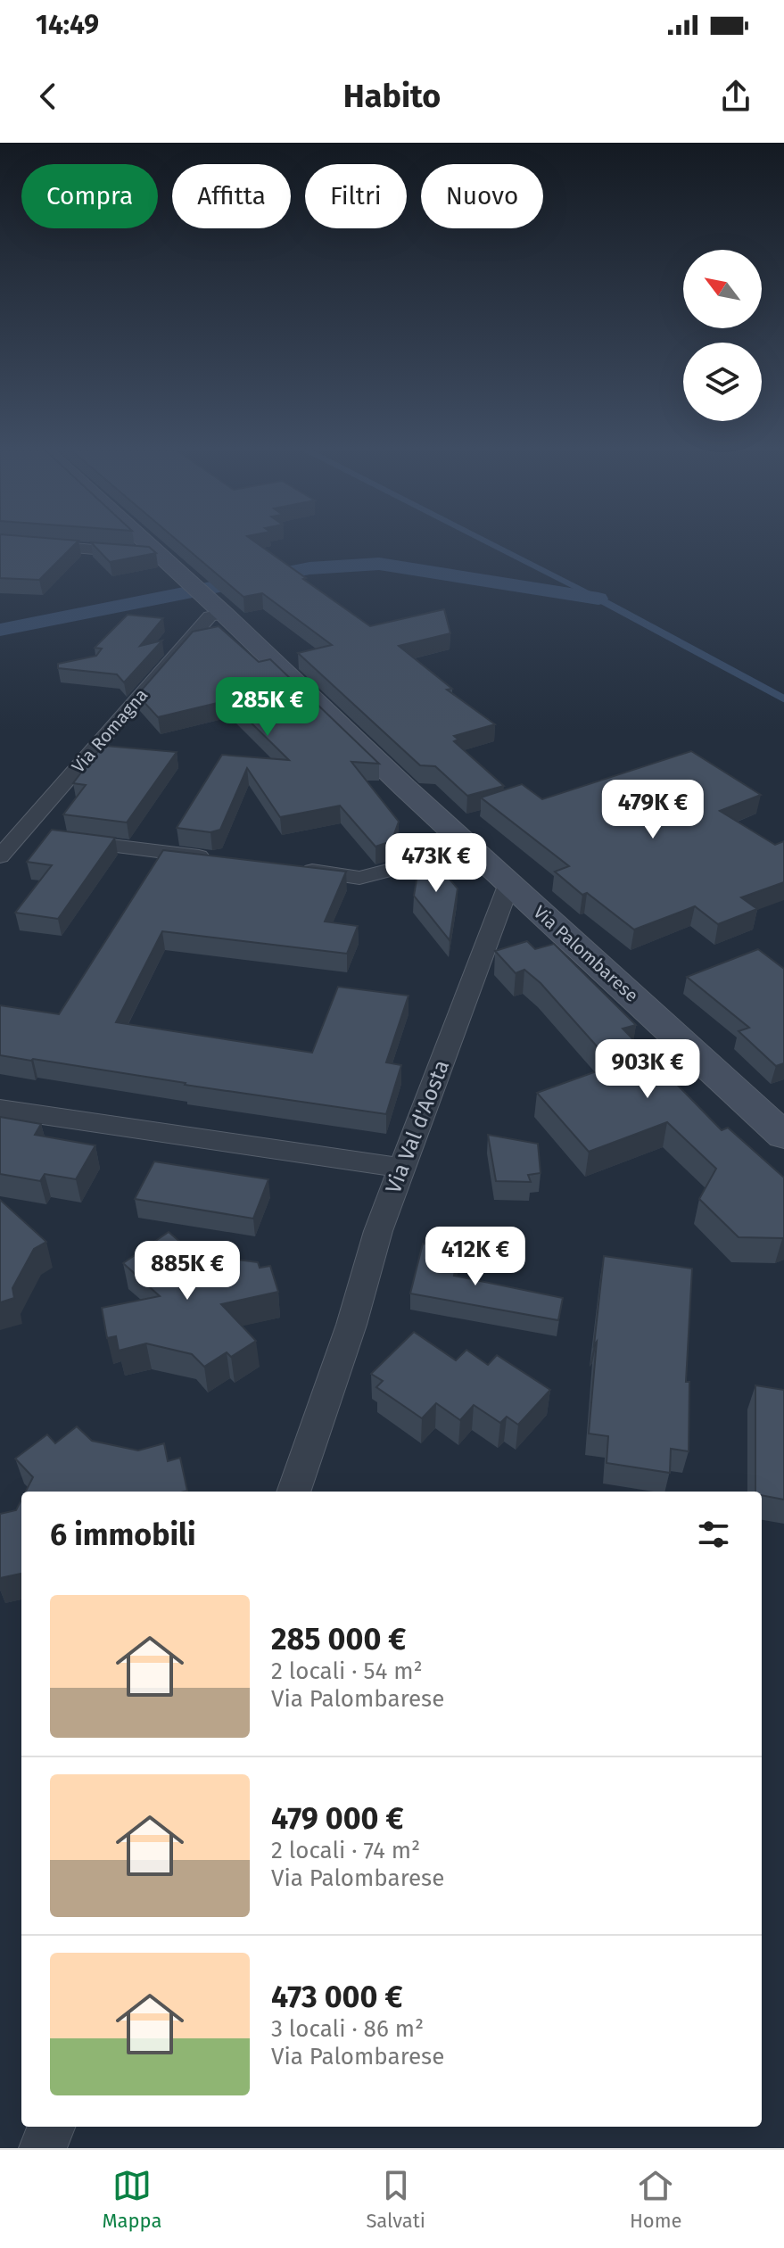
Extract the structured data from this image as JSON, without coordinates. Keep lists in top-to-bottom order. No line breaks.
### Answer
{"streets":{"main road":["Via Palombarese"],"street":["Via Romagna","Via Val d'Aosta"]},"crossings":[["Via Romagna","Via Palombarese"],["Via Palombarese","Via Val d'Aosta"]],"north":"top left","page":{"status":"14:49","header":"Habito","chip":["Compra","Affitta","Filtri","Nuovo"],"price":["285K €","479K €","473K €","903K €","412K €","885K €"],"heading":"6 immobili","list":[{"name":"285 000 €","note":"2 locali · 54 m² · Via Palombarese"},{"name":"479 000 €","note":"2 locali · 74 m² · Via Palombarese"},{"name":"473 000 €","note":"3 locali · 86 m² · Via Palombarese"}],"tabs":["Mappa","Salvati","Home"]}}
